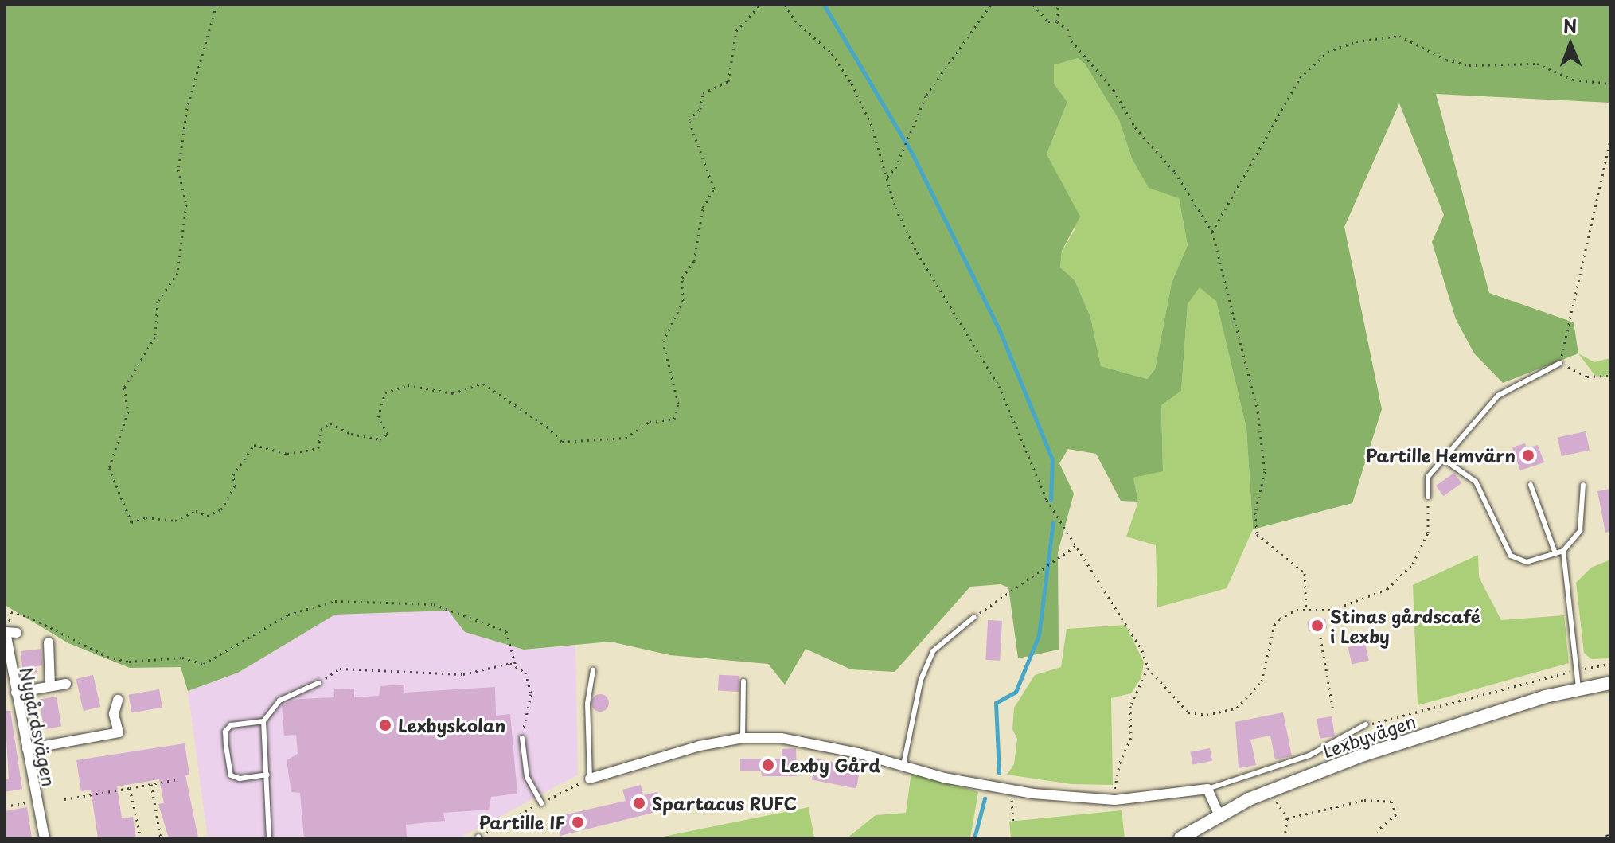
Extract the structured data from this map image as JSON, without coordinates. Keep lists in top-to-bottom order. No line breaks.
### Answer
{"streets":{"street":["Nygårdsvägen","Lexbyvägen"]},"places":["Partille Hemvärn","Stinas gårdscafé i Lexby","Lexbyskolan","Lexby Gård","Spartacus RUFC","Partille IF"],"north":"top"}
